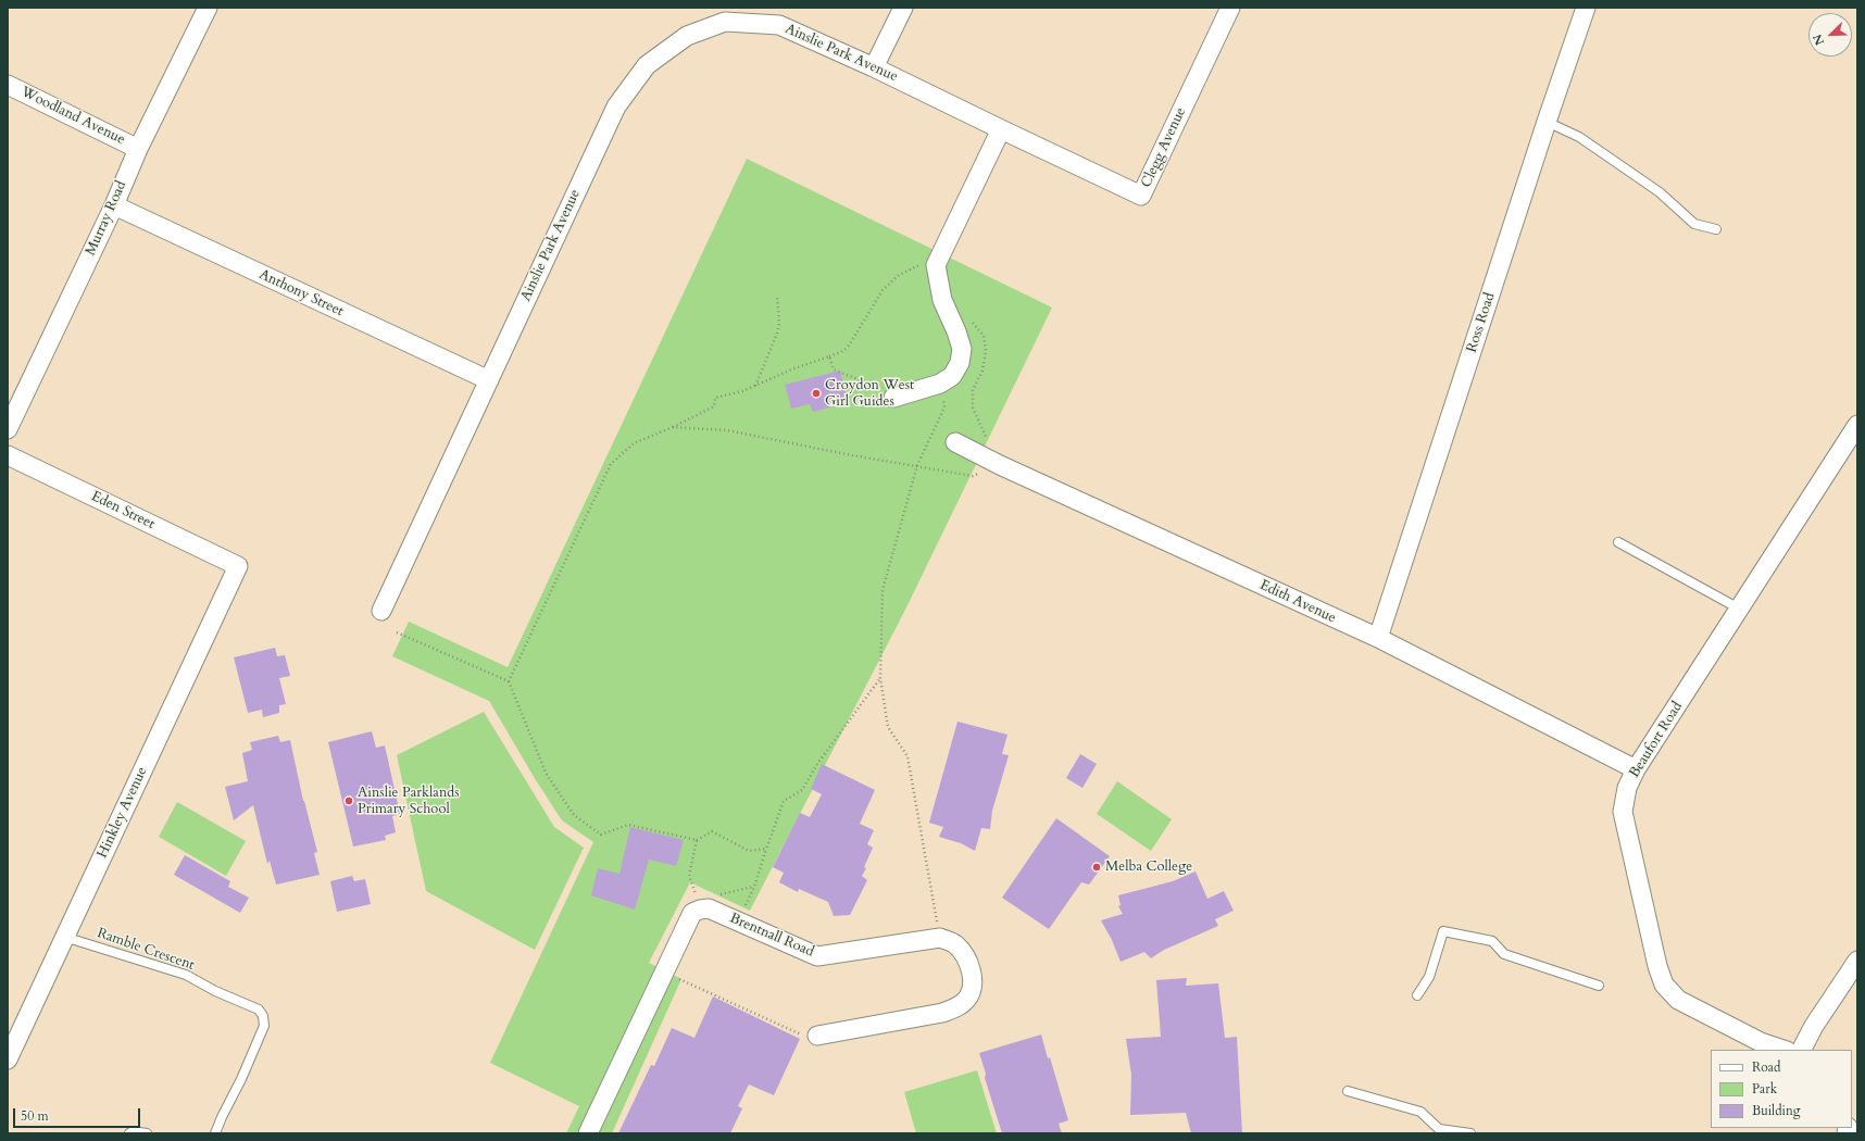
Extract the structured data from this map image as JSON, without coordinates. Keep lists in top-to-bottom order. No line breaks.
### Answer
{"streets":{"street":["Ainslie Park Avenue","Woodland Avenue","Clegg Avenue","Murray Road","Anthony Street","Ross Road","Eden Street","Edith Avenue","Beaufort Road","Hinkley Avenue","Brentnall Road"],"lane":["Ramble Crescent"]},"crossings":[["Ainslie Park Avenue","Clegg Avenue"],["Ainslie Park Avenue","Anthony Street"],["Woodland Avenue","Murray Road"],["Murray Road","Anthony Street"],["Ross Road","Edith Avenue"],["Eden Street","Hinkley Avenue"],["Edith Avenue","Beaufort Road"],["Hinkley Avenue","Ramble Crescent"]],"places":["Croydon West Girl Guides","Ainslie Parklands Primary School","Melba College"],"legend":["Road","Park","Building"],"scale_bar":"50 m","north":"bottom left"}
